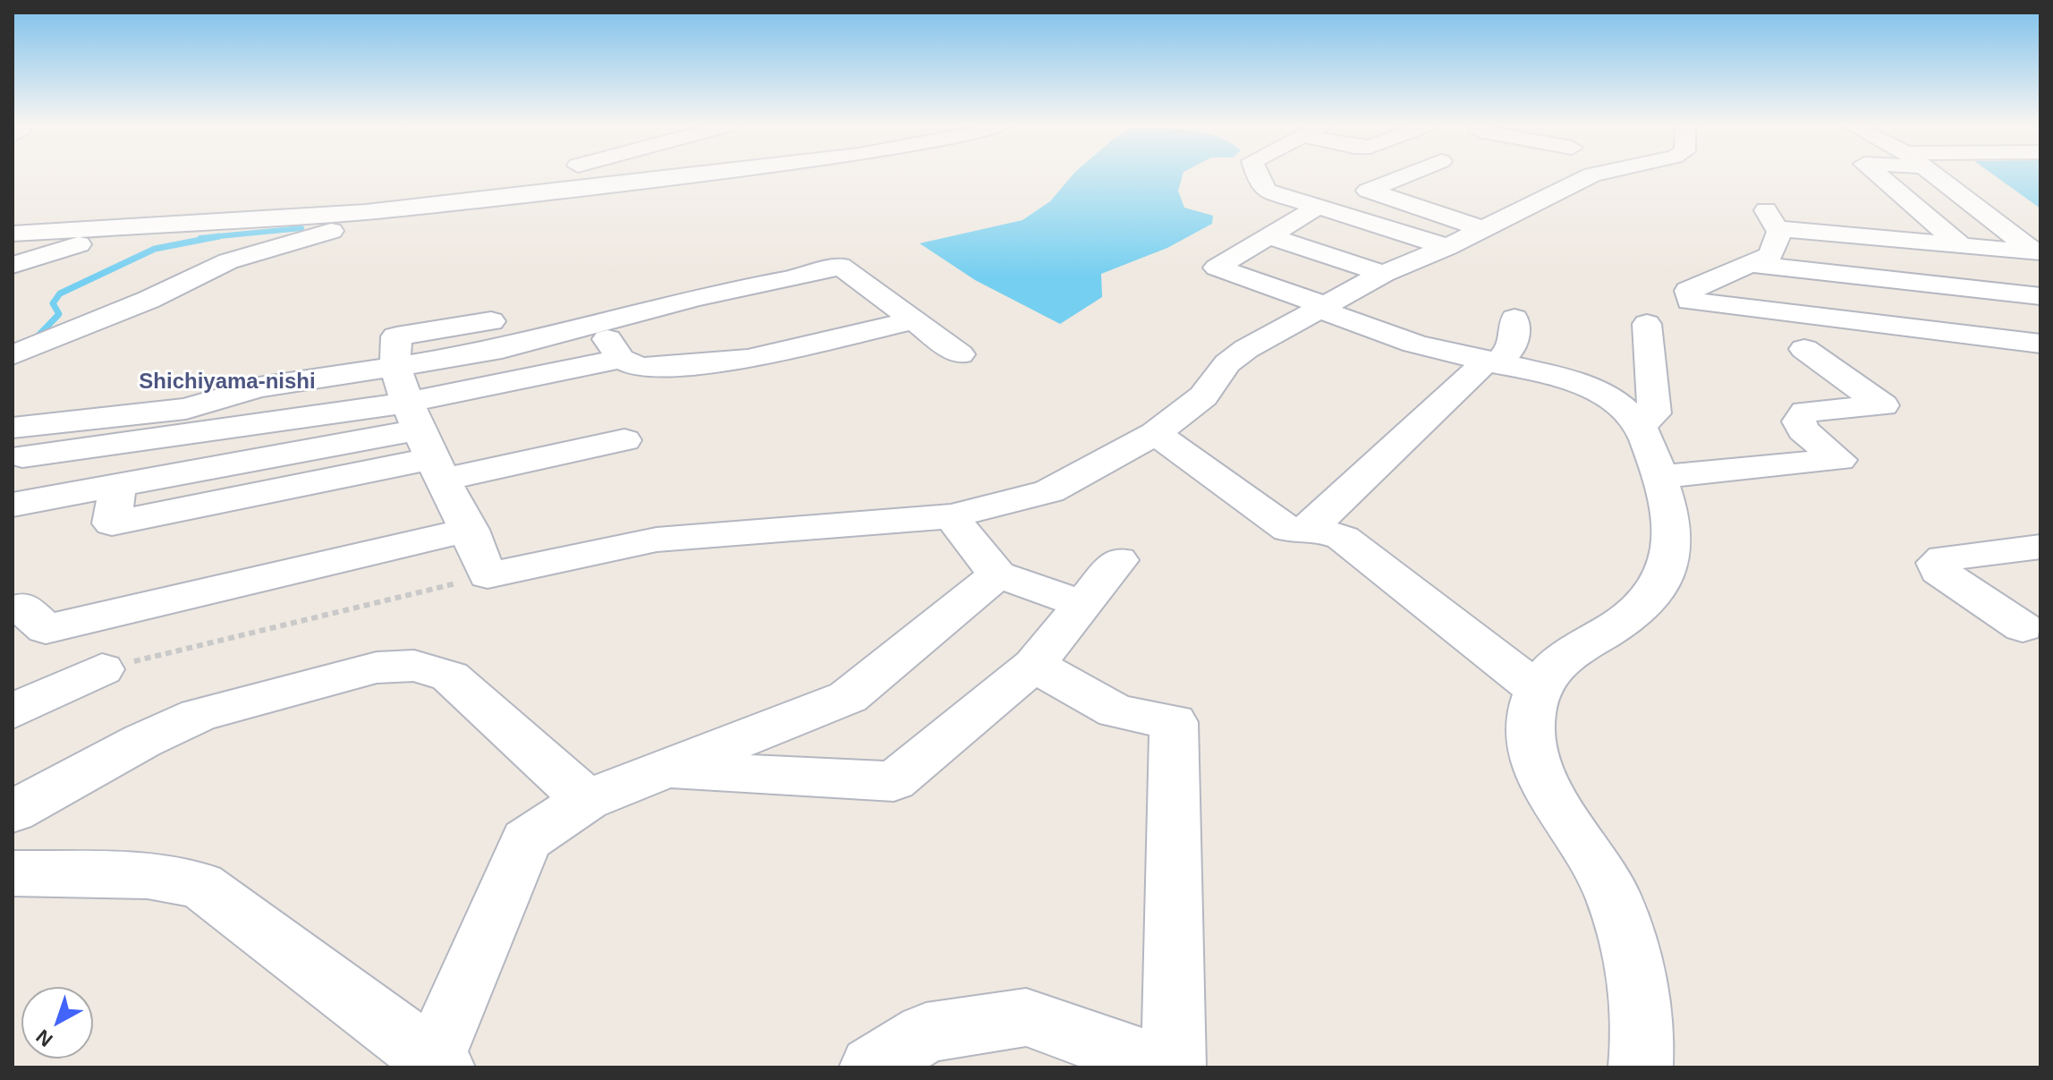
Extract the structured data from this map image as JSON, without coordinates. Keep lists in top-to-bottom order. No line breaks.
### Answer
{"districts":["Shichiyama-nishi"],"north":"bottom left"}
